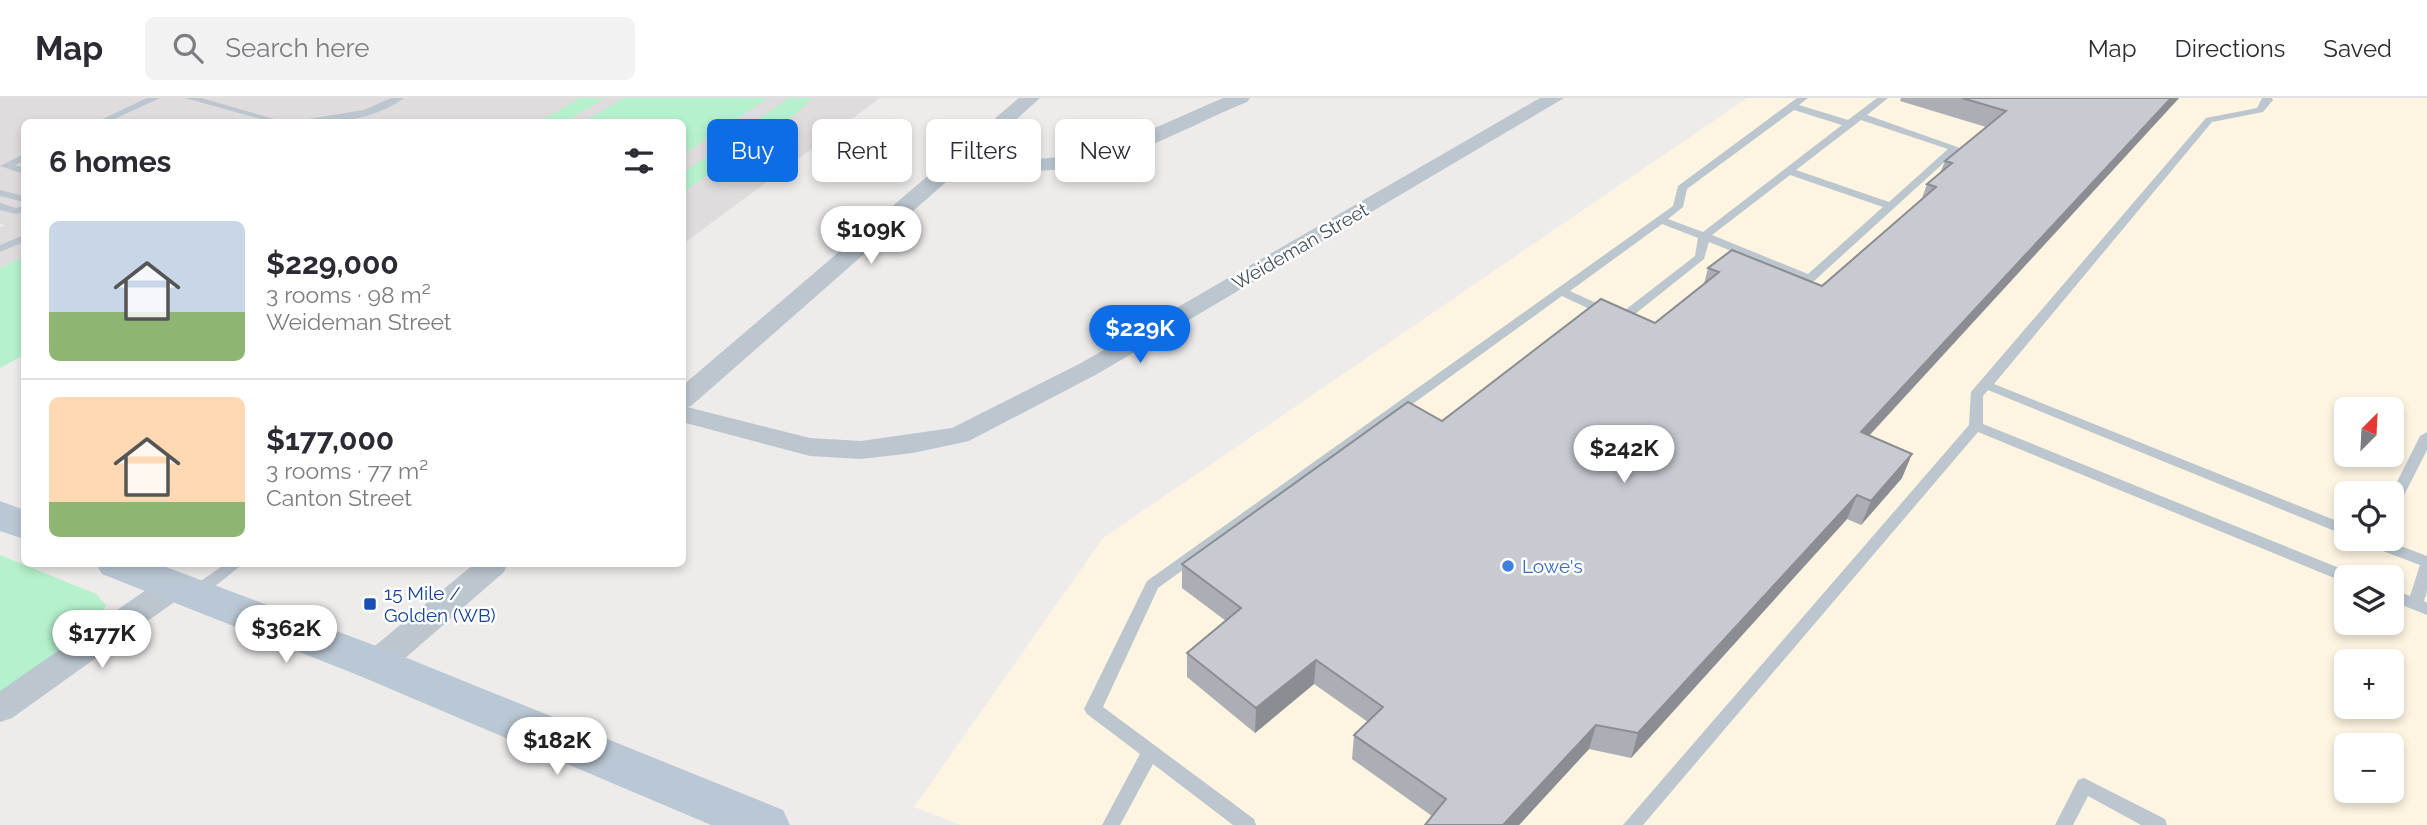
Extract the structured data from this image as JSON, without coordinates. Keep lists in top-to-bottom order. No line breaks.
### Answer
{"streets":{"street":["Weideman Street"]},"places":{"other":["Lowe's"],"transit":["15 Mile / Golden (WB)"]},"north":"top right","page":{"header":"Map","search":"Search here","nav":["Map","Directions","Saved"],"chip":["Buy","Rent","Filters","New"],"heading":"6 homes","list":[{"name":"$229,000","note":"3 rooms · 98 m² · Weideman Street"},{"name":"$177,000","note":"3 rooms · 77 m² · Canton Street"}],"price":["$109K","$229K","$242K","$362K","$177K","$182K"],"map_buttons":["+","−"]}}
